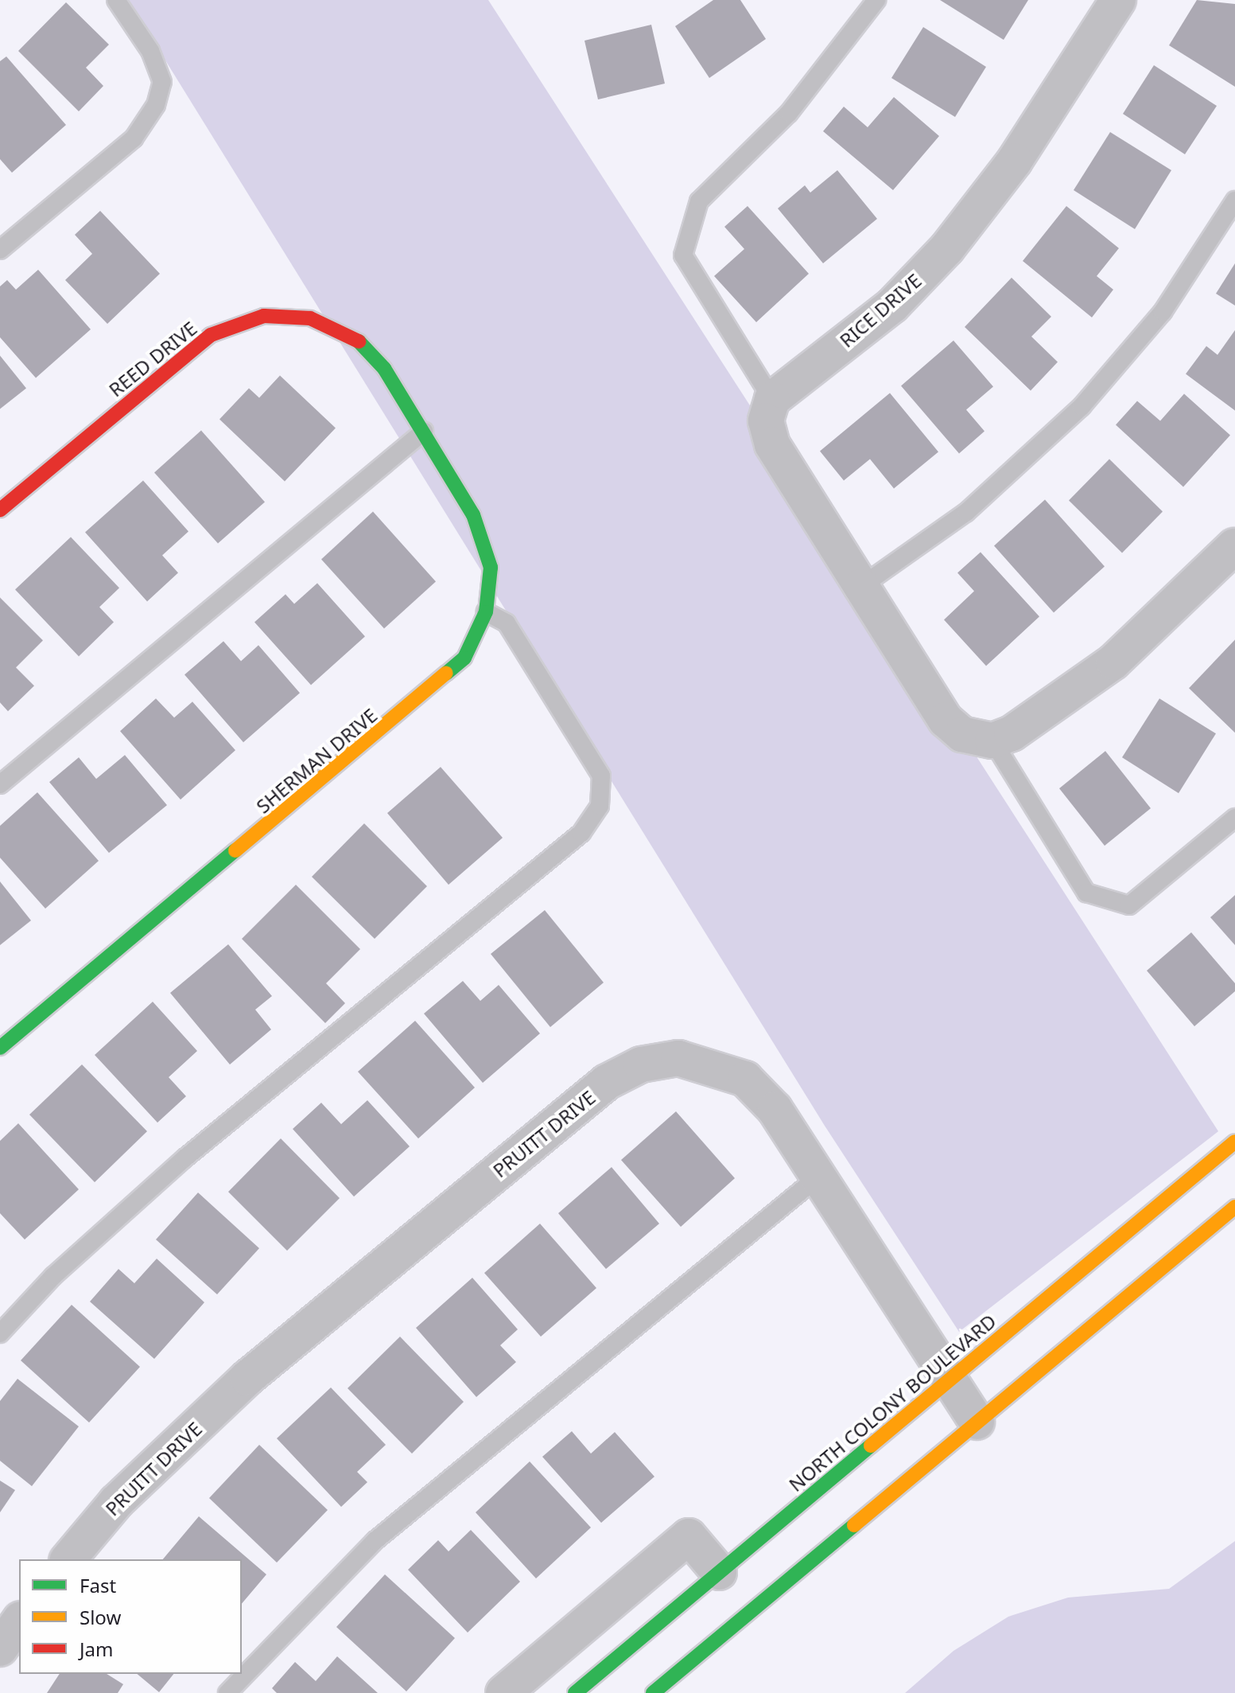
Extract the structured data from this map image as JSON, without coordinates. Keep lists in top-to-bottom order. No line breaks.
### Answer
{"streets":{"main road":["REED DRIVE","SHERMAN DRIVE","NORTH COLONY BOULEVARD"],"street":["RICE DRIVE","PRUITT DRIVE"]},"crossings":[["REED DRIVE","SHERMAN DRIVE"],["PRUITT DRIVE","NORTH COLONY BOULEVARD"]],"legend":["Fast","Slow","Jam"]}
